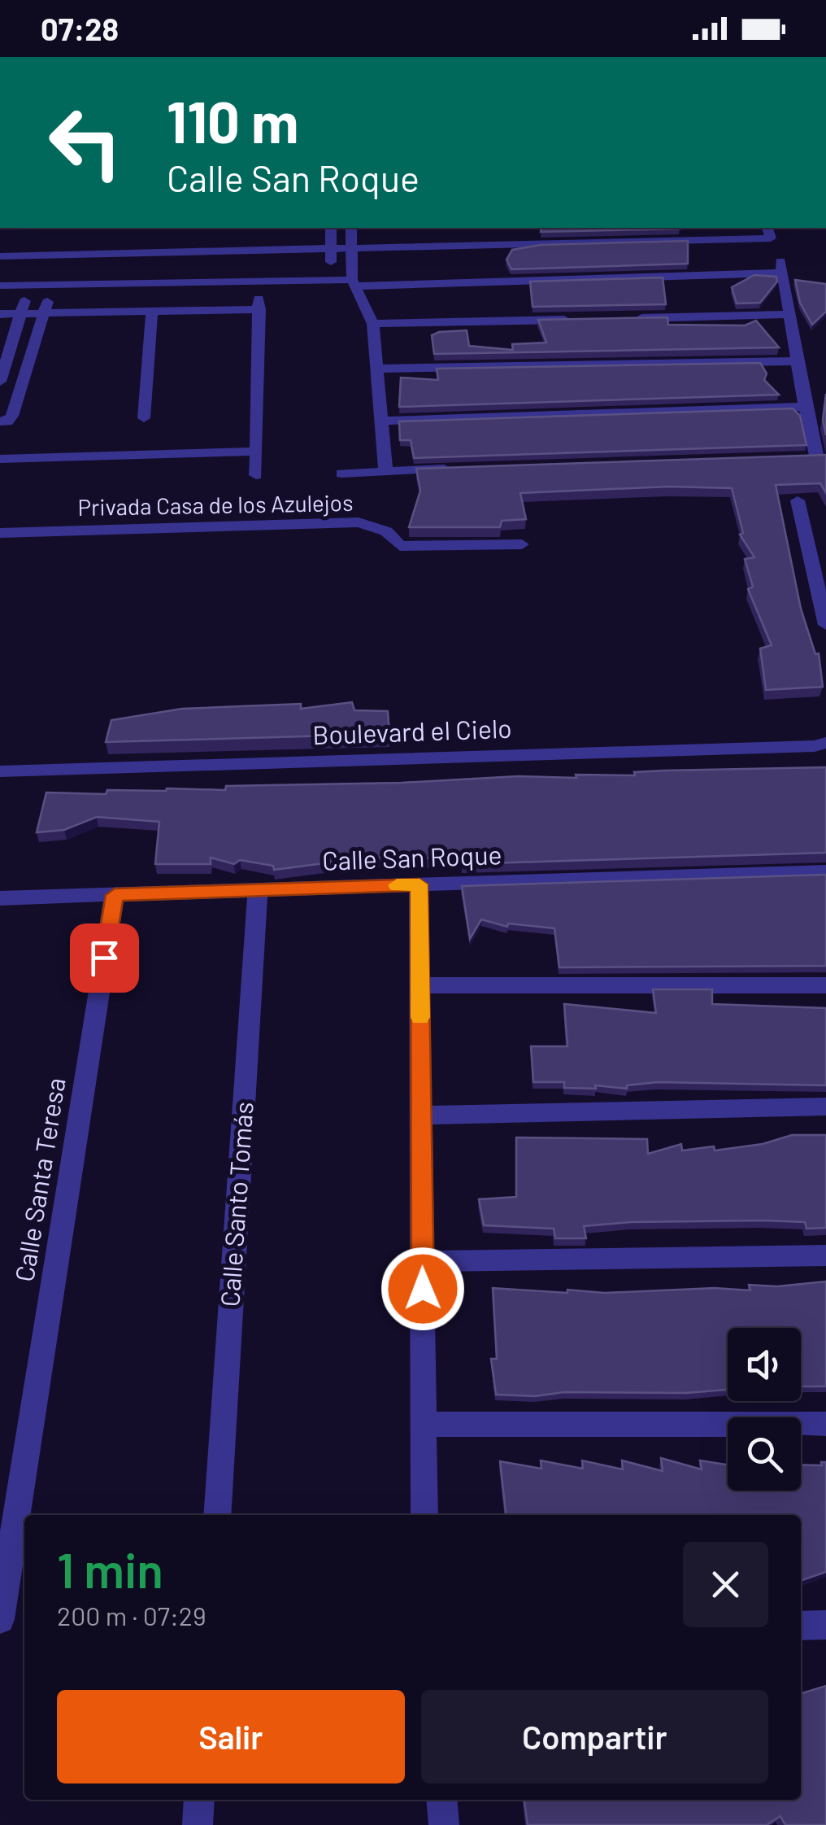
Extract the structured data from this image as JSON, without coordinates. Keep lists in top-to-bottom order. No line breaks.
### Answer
{"streets":{"street":["Privada Casa de los Azulejos","Boulevard el Cielo","Calle San Roque","Calle Santa Teresa","Calle Santo Tomás"]},"crossings":[["Calle San Roque","Calle Santa Teresa"],["Calle San Roque","Calle Santo Tomás"]],"page":{"status":"07:28","turn":["110 m","Calle San Roque"],"heading":["1 min","200 m · 07:29"],"buttons":["Salir","Compartir"]}}
